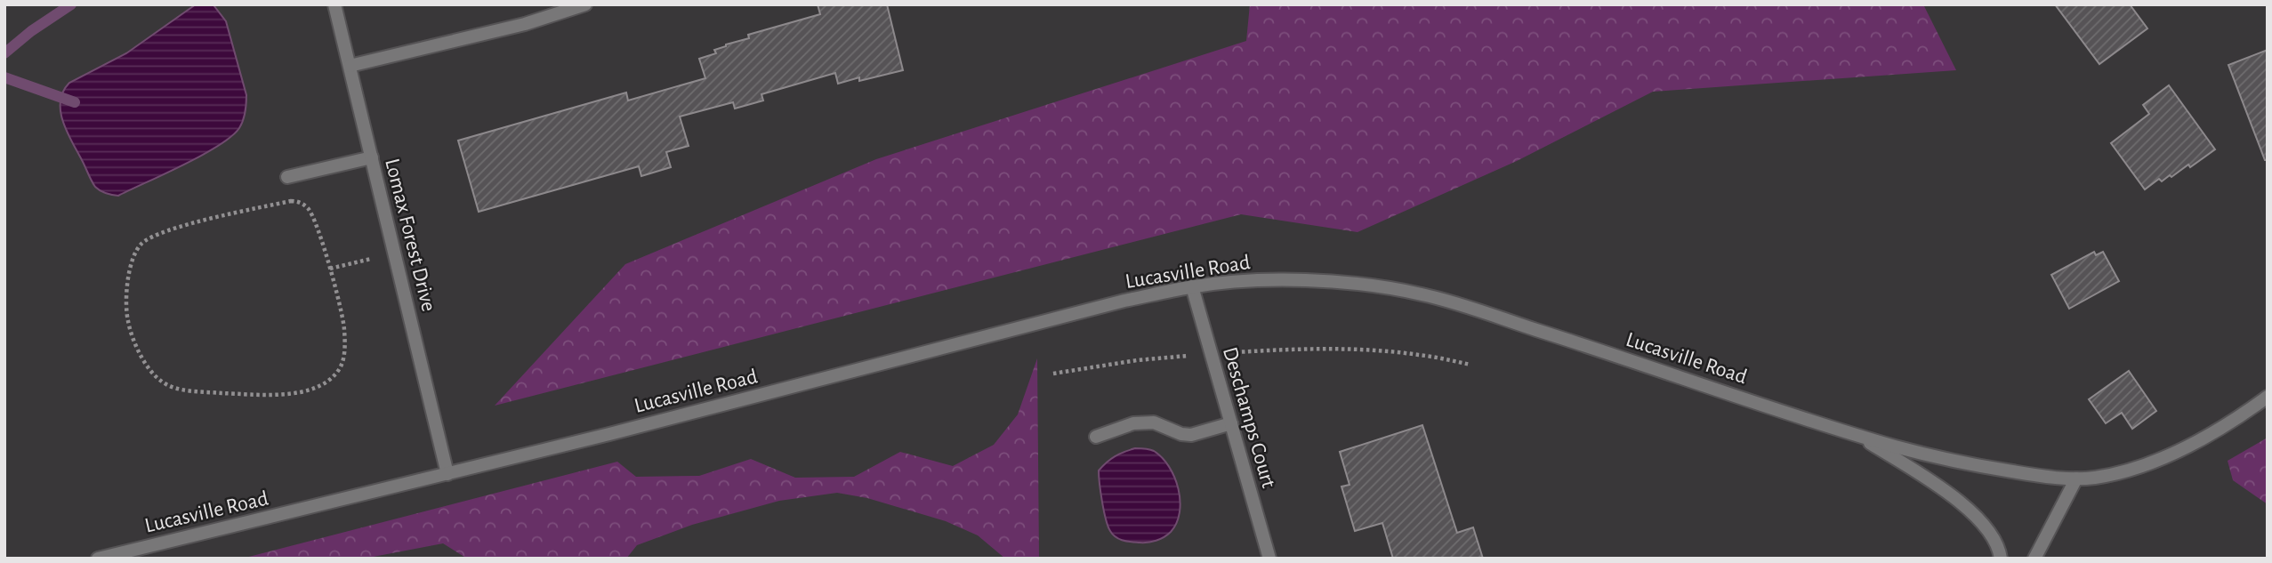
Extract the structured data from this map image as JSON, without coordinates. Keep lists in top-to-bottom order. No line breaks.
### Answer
{"streets":{"street":["Lomax Forest Drive","Lucasville Road","Deschamps Court"]},"crossings":[["Lomax Forest Drive","Lucasville Road"],["Lucasville Road","Deschamps Court"]]}
